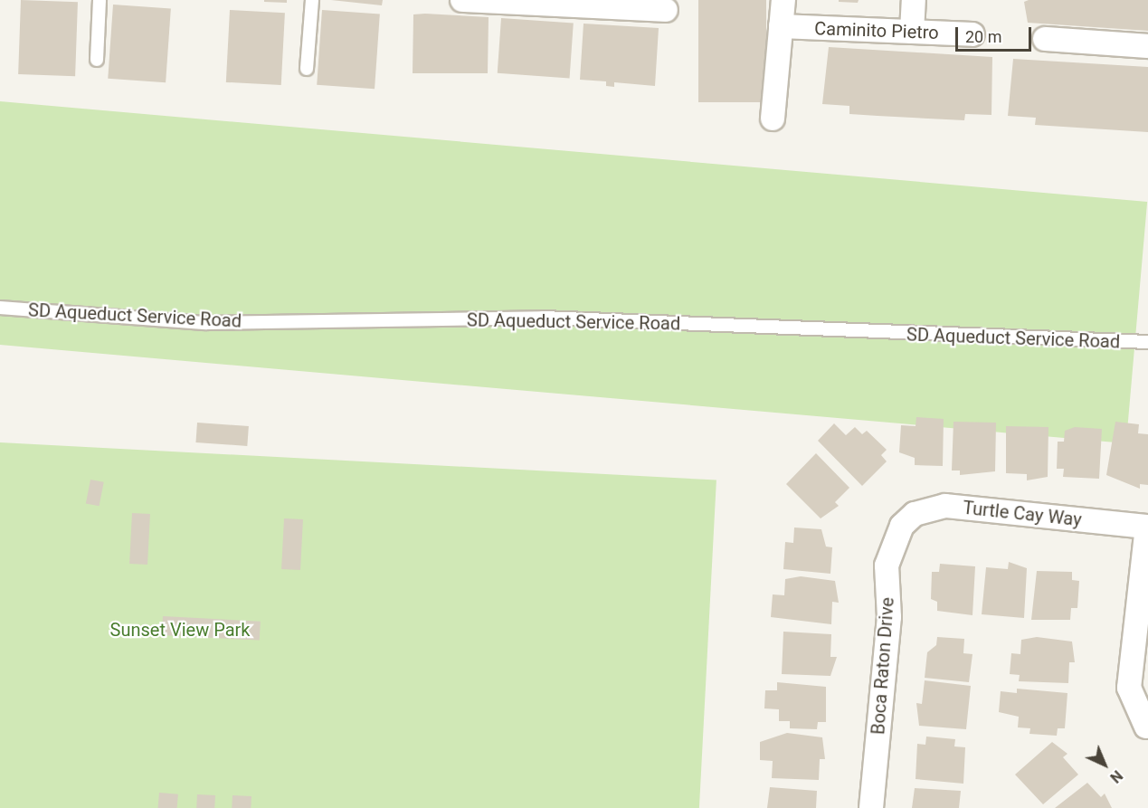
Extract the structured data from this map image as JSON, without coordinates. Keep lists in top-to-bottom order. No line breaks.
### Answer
{"streets":{"street":["Caminito Pietro","Turtle Cay Way","Boca Raton Drive"],"lane":["SD Aqueduct Service Road"]},"crossings":[["Turtle Cay Way","Boca Raton Drive"]],"parks":["Sunset View Park"],"scale_bar":"20 m","north":"bottom right"}
